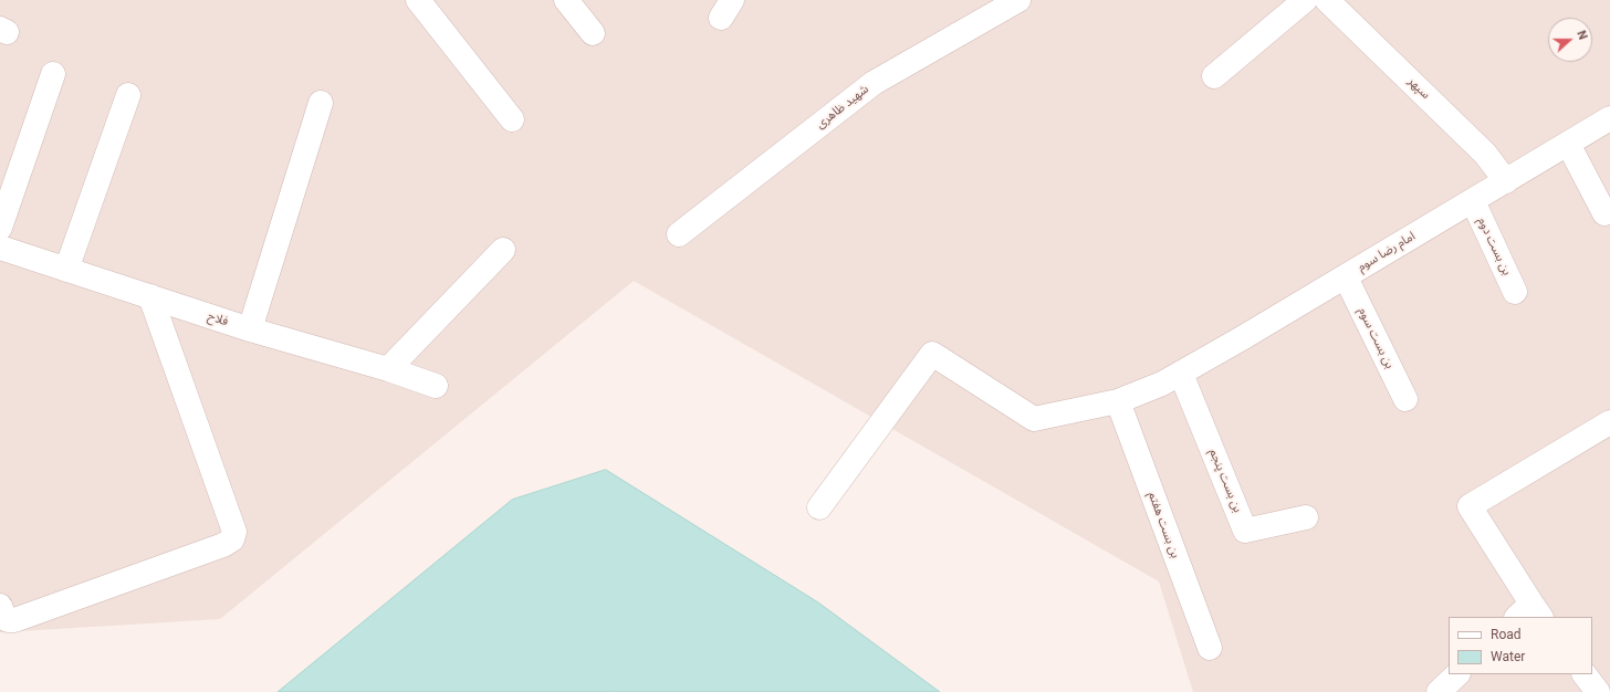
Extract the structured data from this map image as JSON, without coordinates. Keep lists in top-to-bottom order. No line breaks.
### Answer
{"streets":{"street":["سپهر","شهید ظاهری","بن بست دوم","امام رضا سوم","فلاح","بن بست سوم","بن بست پنجم","بن بست هفتم"]},"crossings":[["سپهر","امام رضا سوم"],["بن بست دوم","امام رضا سوم"],["امام رضا سوم","بن بست سوم"],["امام رضا سوم","بن بست پنجم"],["امام رضا سوم","بن بست هفتم"]],"legend":["Road","Water"],"north":"right"}
